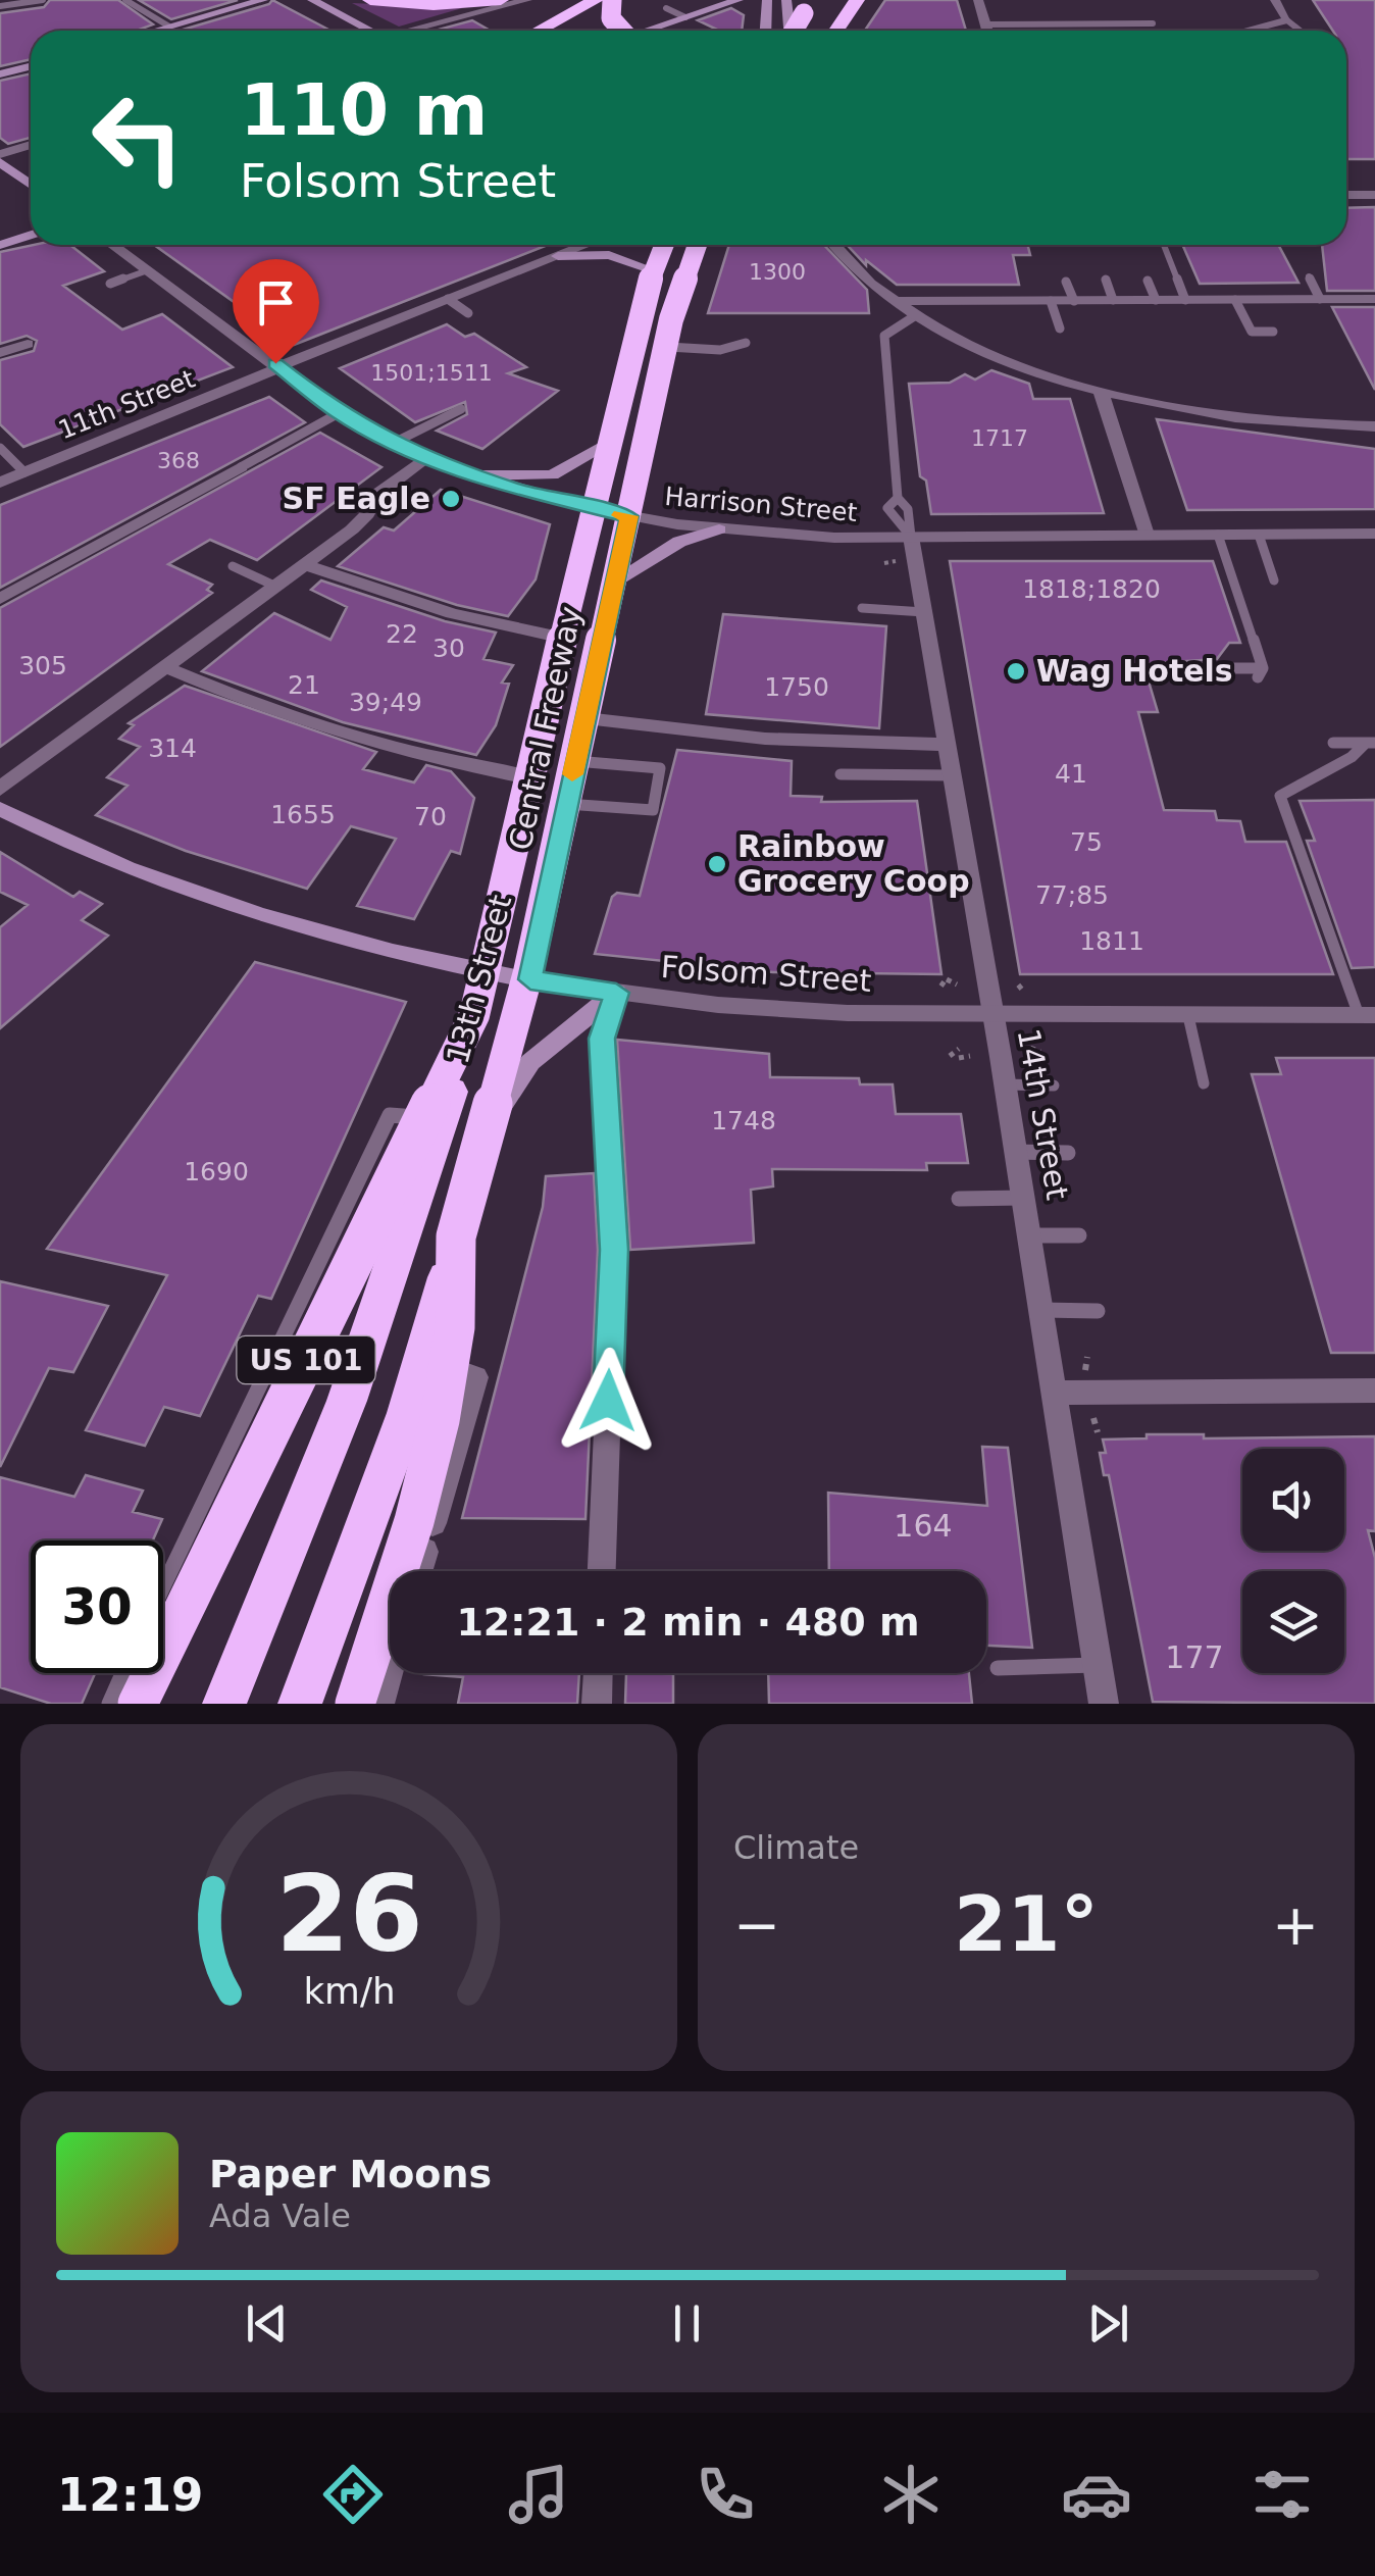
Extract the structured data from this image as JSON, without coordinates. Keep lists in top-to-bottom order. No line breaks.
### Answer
{"streets":{"highway":["Central Freeway","US 101"],"main road":["Folsom Street","13th Street"],"street":["11th Street","Harrison Street","14th Street"]},"crossings":[["11th Street","Harrison Street"],["Harrison Street","13th Street"],["Harrison Street","14th Street"],["Central Freeway","US 101"],["Folsom Street","13th Street"],["Folsom Street","14th Street"]],"places":["SF Eagle","Wag Hotels","Rainbow Grocery Coop"],"house_numbers":["1300","1501;1511","1717","368","1818;1820","22","30","305","21","1750","39;49","314","41","1655","70","75","77;85","1811","1748","1690","164","177"],"page":{"turn":["110 m","Folsom Street"],"limit":"30","trip":"12:21 · 2 min · 480 m","tile":"Climate","heat":["−","21°","+"],"song":["Paper Moons","Ada Vale"],"tabs":"12:19","gauge":["26","km/h"]}}
